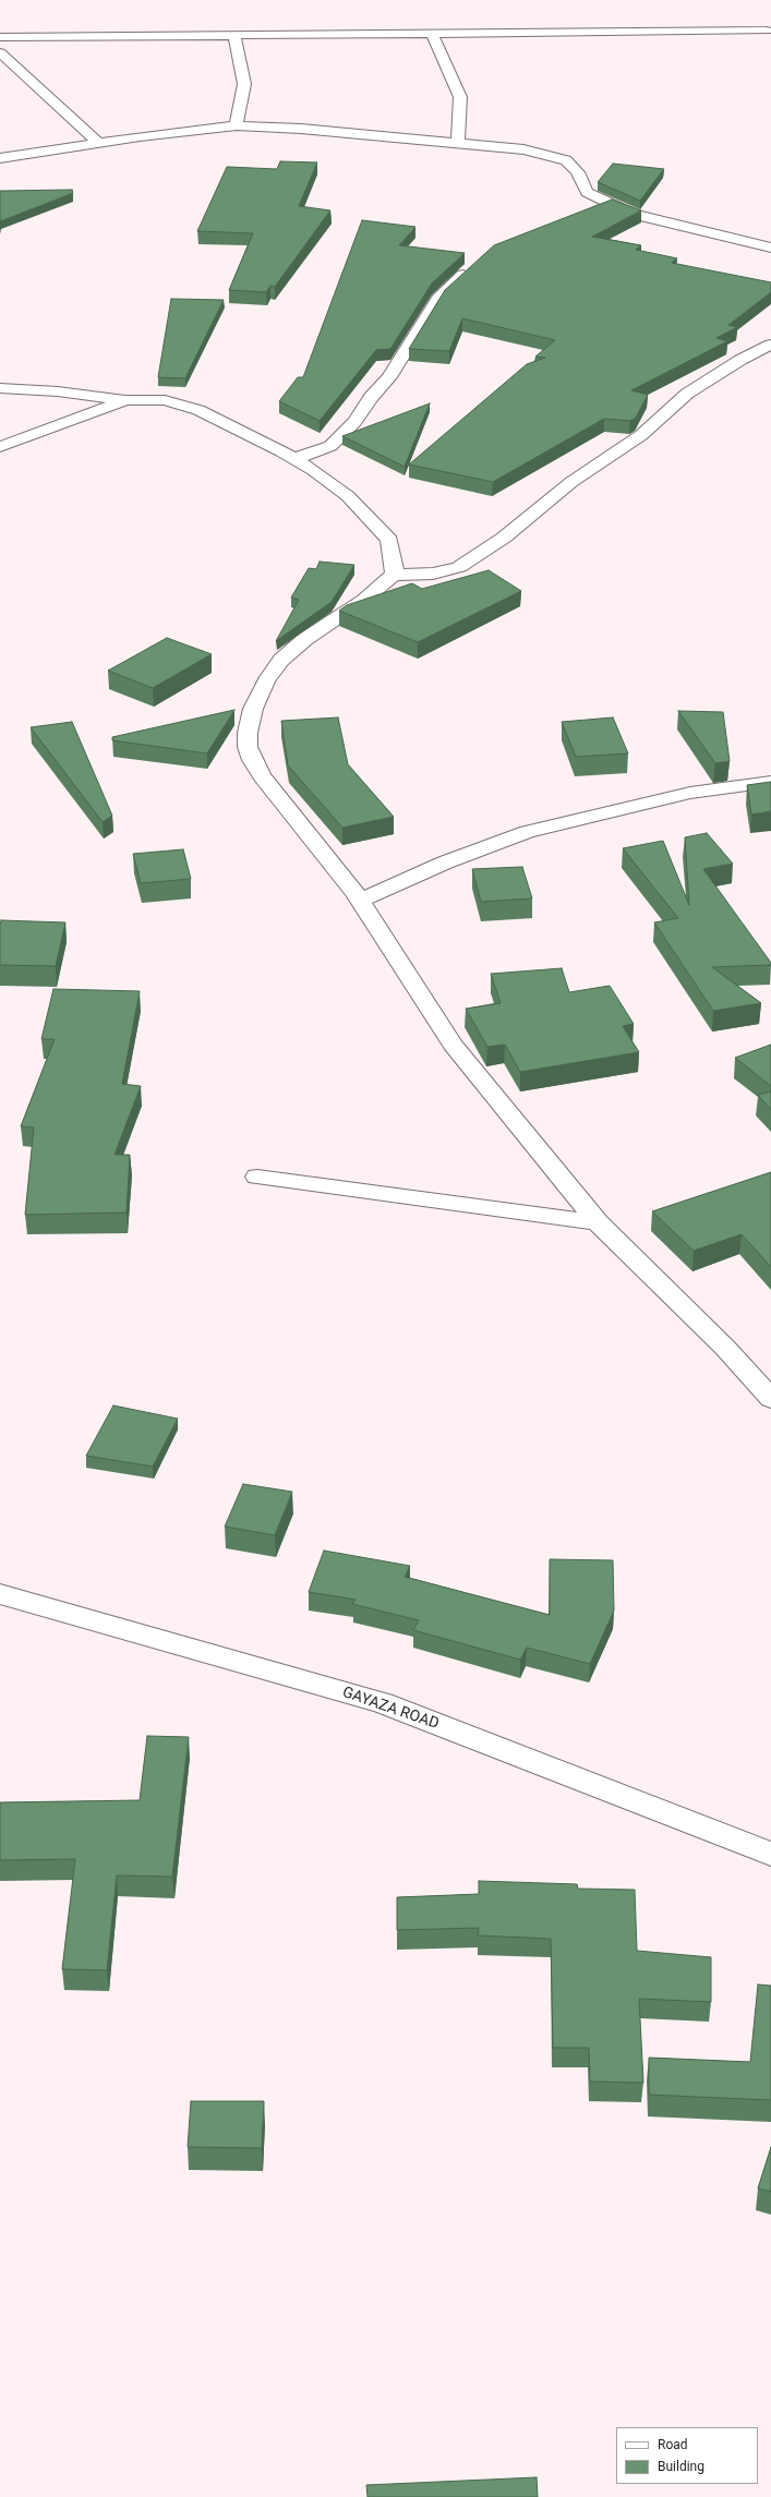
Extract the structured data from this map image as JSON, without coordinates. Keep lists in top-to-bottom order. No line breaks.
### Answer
{"streets":{"street":["GAYAZA ROAD"]},"legend":["Road","Building"]}
